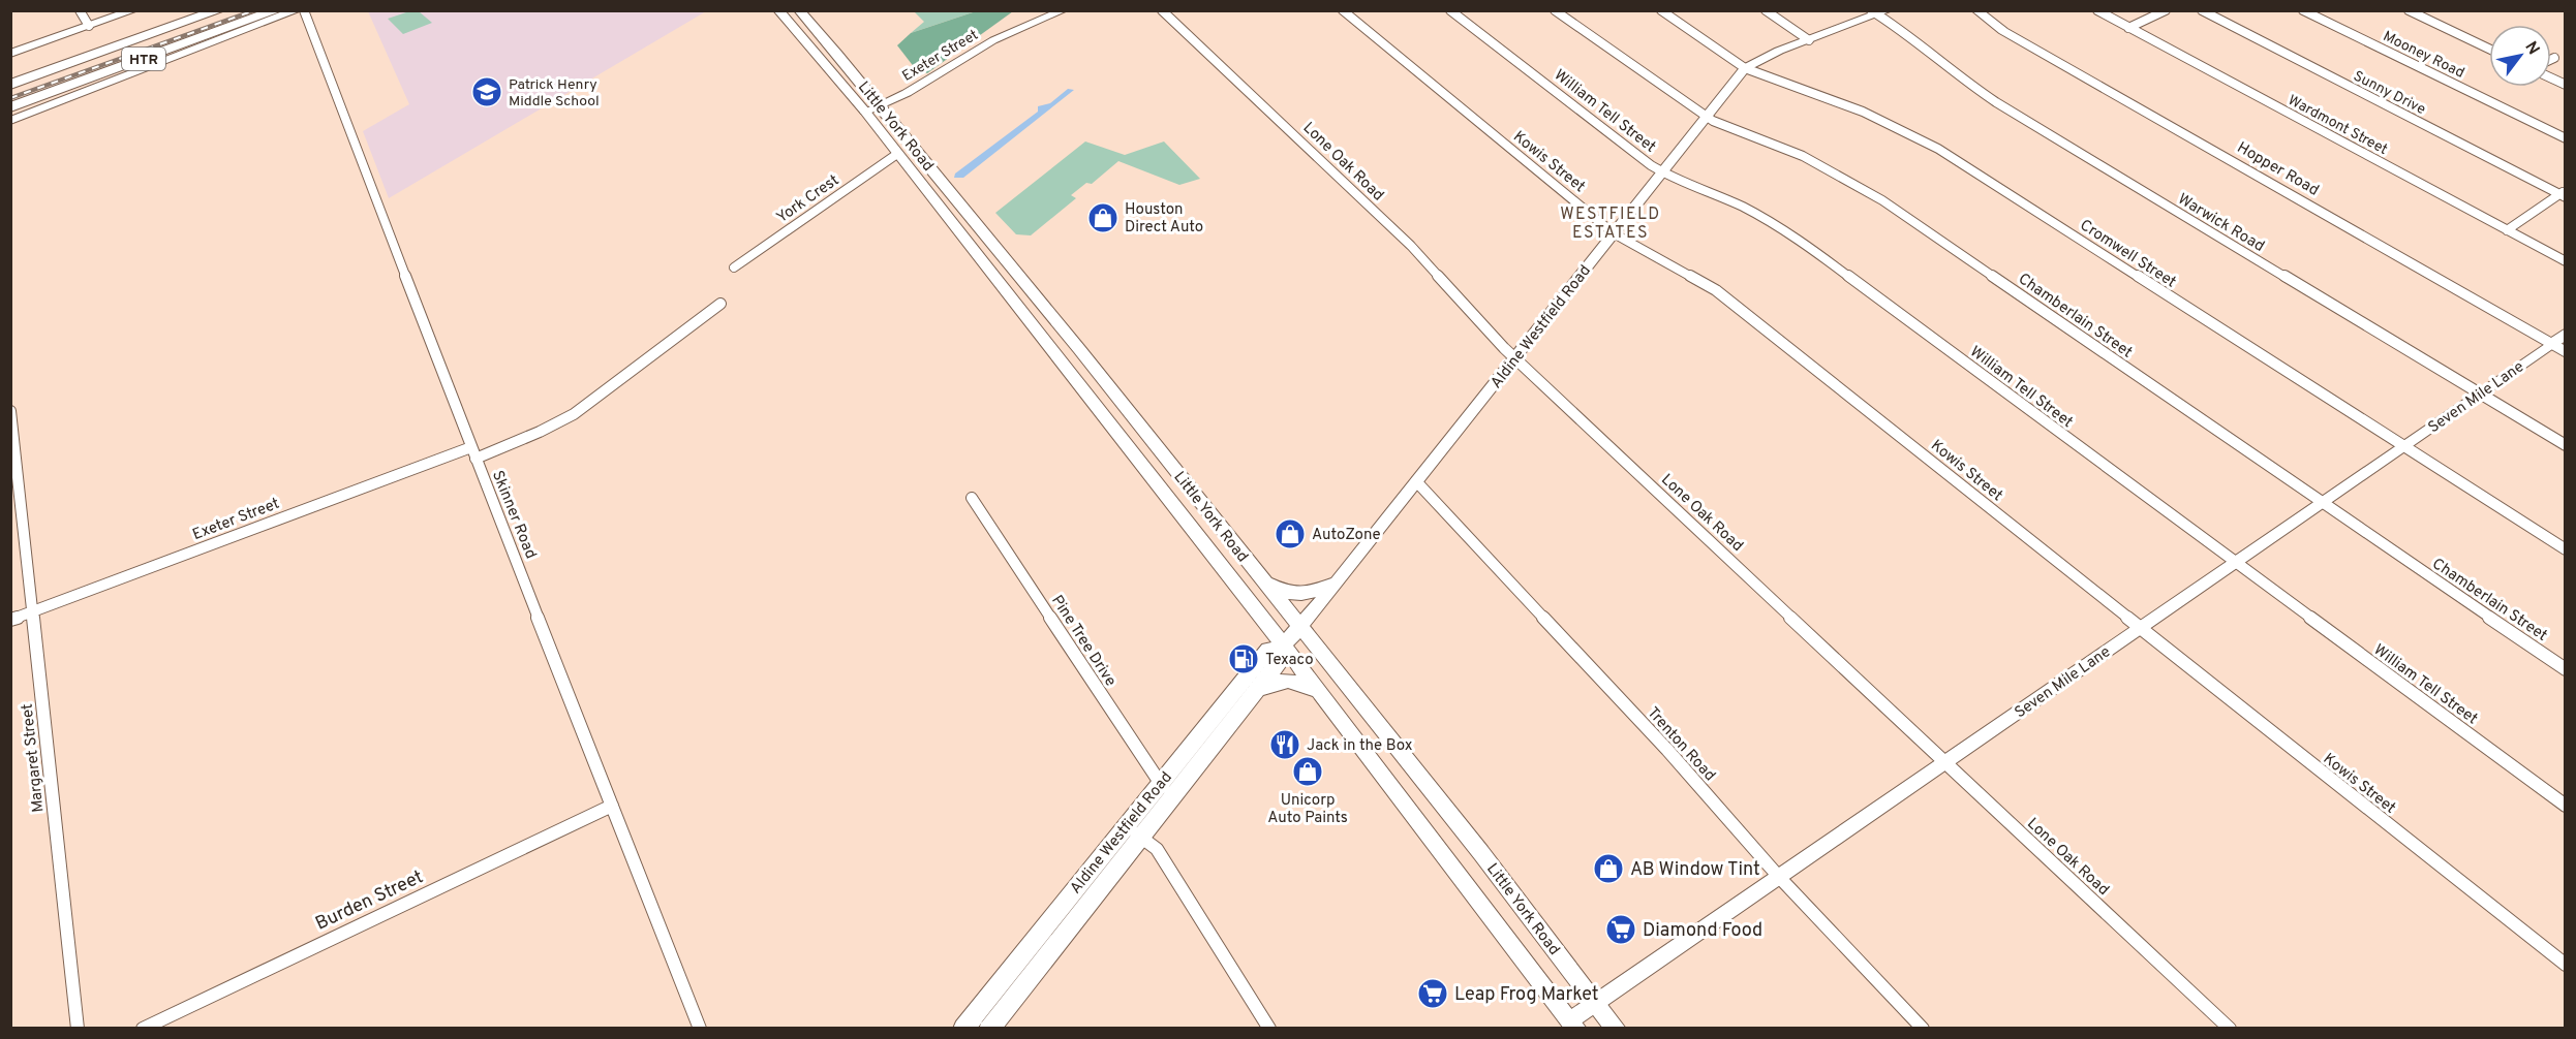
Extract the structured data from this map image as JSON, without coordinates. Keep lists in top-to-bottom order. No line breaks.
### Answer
{"streets":{"highway":["HTR"],"main road":["Little York Road","Hopper Road","Aldine Westfield Road"],"street":["Mooney Road","Exeter Street","Sunny Drive","William Tell Street","Wardmont Street","Lone Oak Road","Kowis Street","York Crest","Warwick Road","Cromwell Street","Chamberlain Street","Seven Mile Lane","Skinner Road","Pine Tree Drive","Trenton Road","Margaret Street","Burden Street"]},"crossings":[["Exeter Street","Little York Road"],["Exeter Street","Skinner Road"],["Exeter Street","Margaret Street"],["William Tell Street","Aldine Westfield Road"],["William Tell Street","Seven Mile Lane"],["Little York Road","York Crest"],["Little York Road","Aldine Westfield Road"],["Little York Road","Seven Mile Lane"],["Lone Oak Road","Aldine Westfield Road"],["Lone Oak Road","Seven Mile Lane"],["Kowis Street","Aldine Westfield Road"],["Kowis Street","Seven Mile Lane"],["Hopper Road","Seven Mile Lane"],["Warwick Road","Aldine Westfield Road"],["Warwick Road","Seven Mile Lane"],["Cromwell Street","Aldine Westfield Road"],["Cromwell Street","Seven Mile Lane"],["Chamberlain Street","Aldine Westfield Road"],["Chamberlain Street","Seven Mile Lane"],["Aldine Westfield Road","Pine Tree Drive"],["Aldine Westfield Road","Trenton Road"],["Seven Mile Lane","Trenton Road"],["Skinner Road","Burden Street"]],"districts":["WESTFIELD ESTATES"],"places":{"school or university":["Patrick Henry Middle School"],"shop":["Houston Direct Auto","AutoZone","Unicorp Auto Paints","AB Window Tint"],"fuel station":["Texaco"],"restaurant":["Jack in the Box"],"supermarket":["Diamond Food","Leap Frog Market"]},"north":"top right"}
